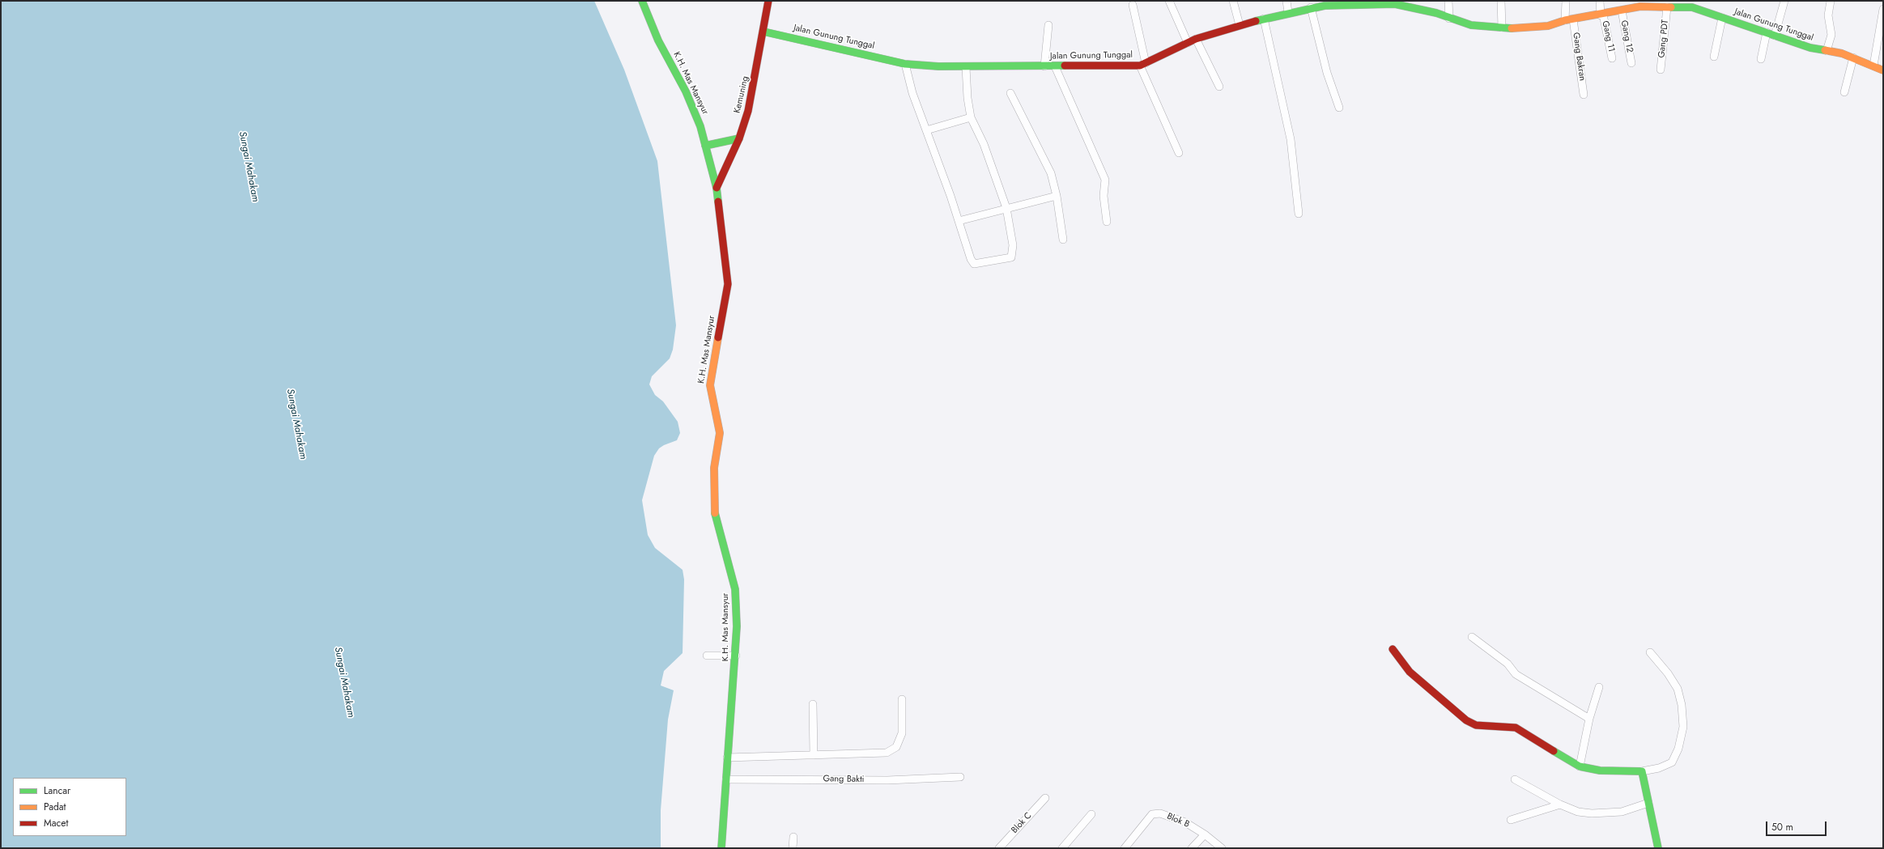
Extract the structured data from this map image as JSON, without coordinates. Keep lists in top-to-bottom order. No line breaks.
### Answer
{"streets":{"street":["Jalan Gunung Tunggal","Gang 11","Gang 12","Gang PDT","Gang Bakran","K.H. Mas Mansyur","Kemuning","Gang Bakti","Blok B","Blok C"]},"crossings":[["Jalan Gunung Tunggal","Gang 11"],["Jalan Gunung Tunggal","Gang 12"],["Jalan Gunung Tunggal","Gang PDT"],["Jalan Gunung Tunggal","Gang Bakran"],["Jalan Gunung Tunggal","Kemuning"],["K.H. Mas Mansyur","Kemuning"],["K.H. Mas Mansyur","Gang Bakti"]],"water":["Sungai Mahakam"],"legend":["Lancar","Padat","Macet"],"scale_bar":"50 m"}
